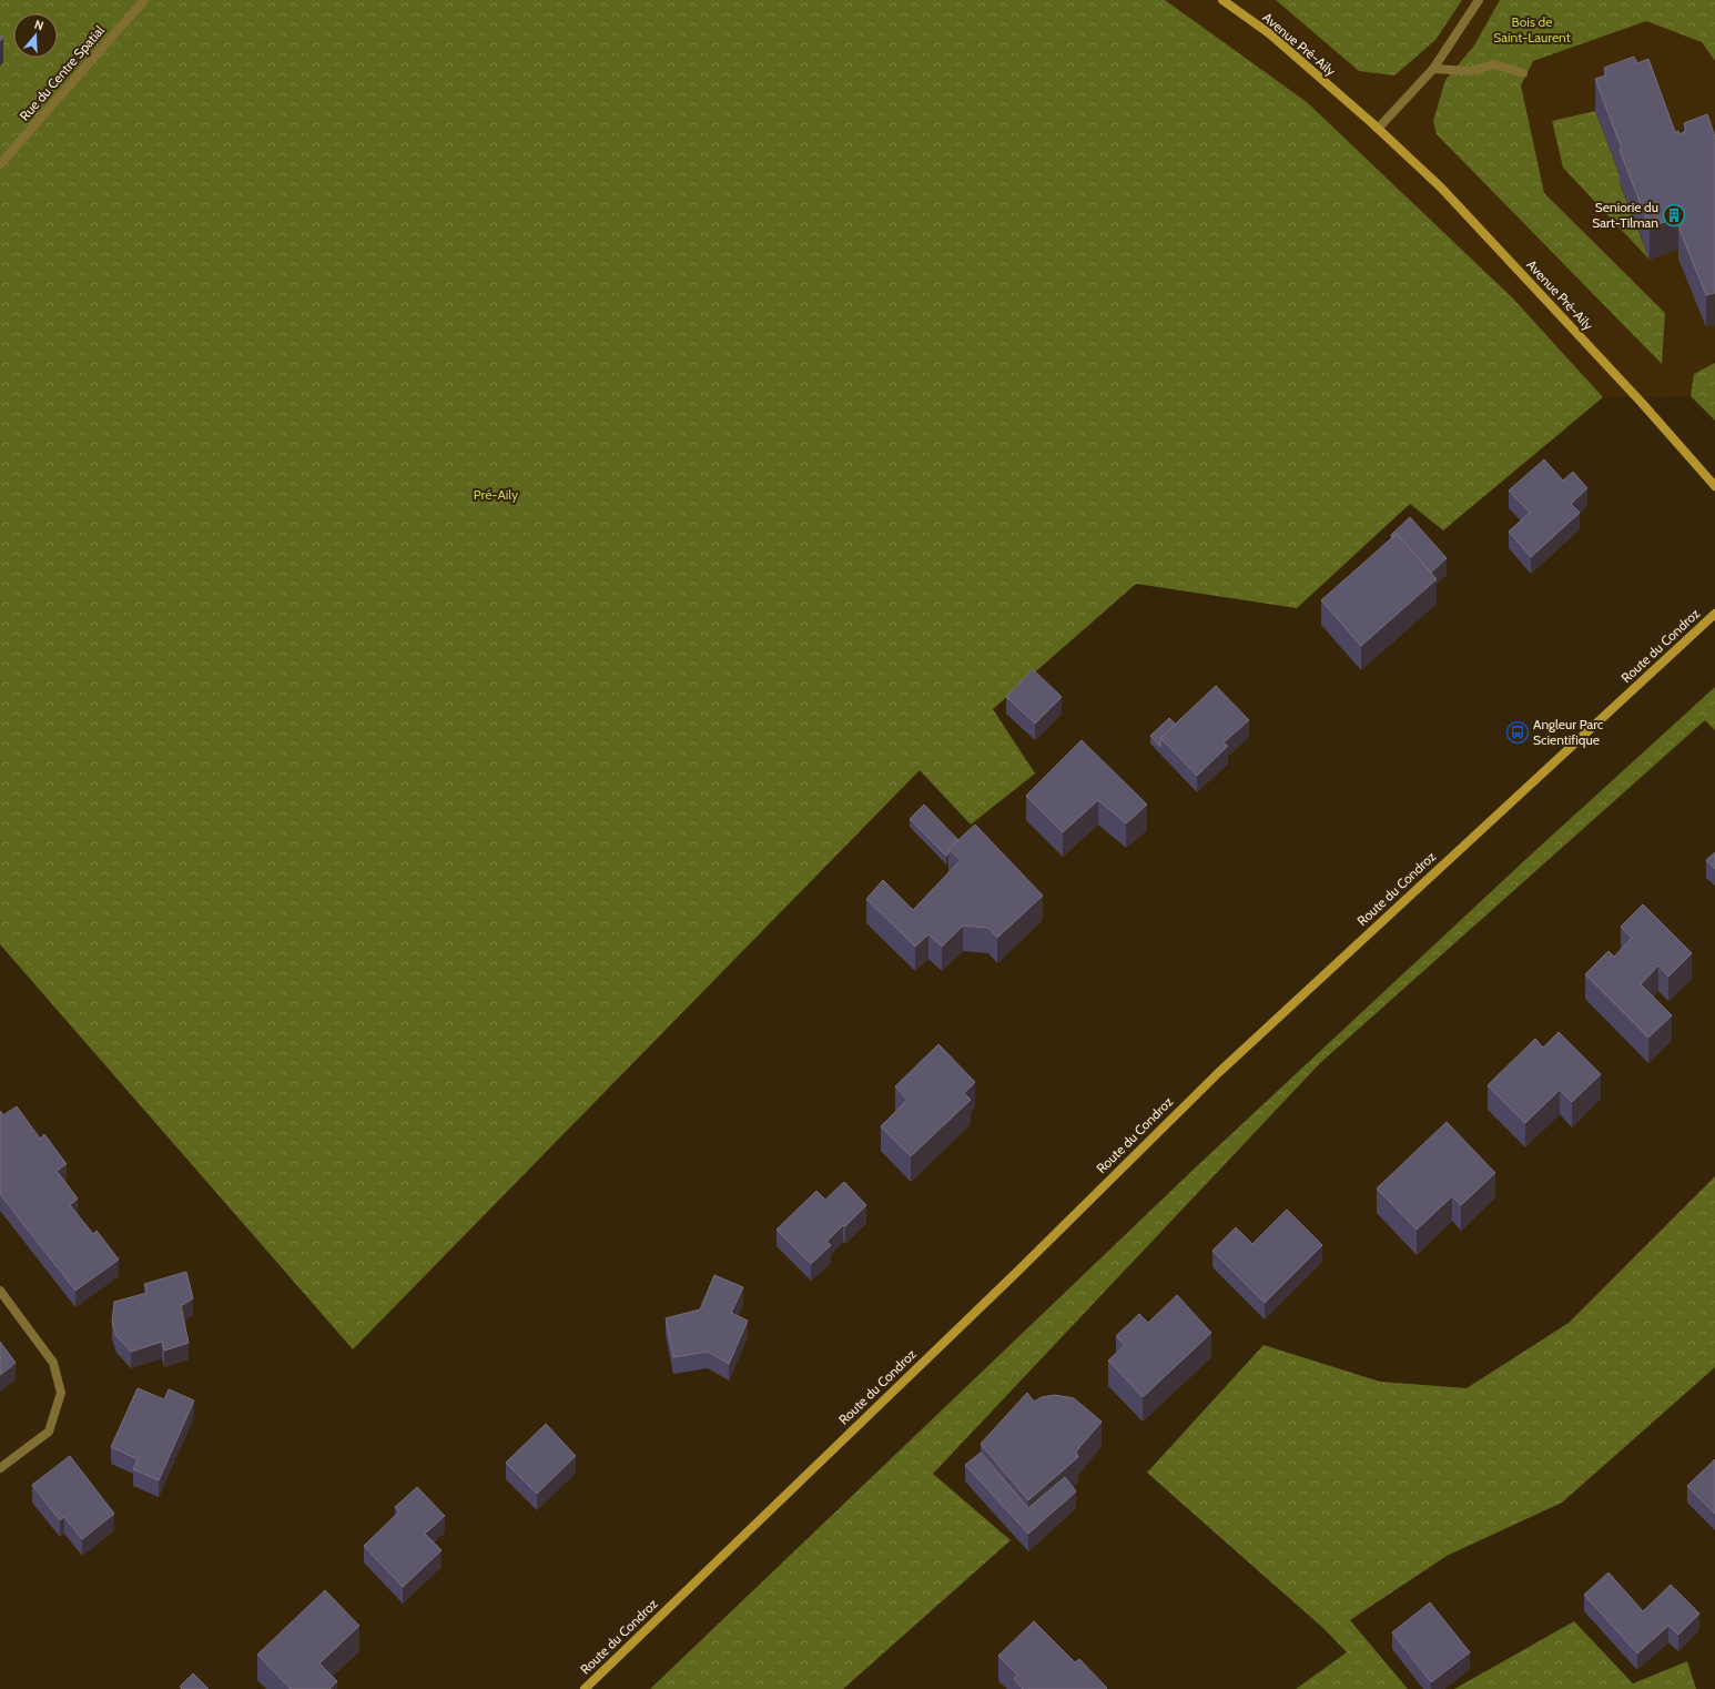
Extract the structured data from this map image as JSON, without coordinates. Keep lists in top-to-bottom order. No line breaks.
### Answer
{"streets":{"main road":["Avenue Pré-Aily","Route du Condroz"],"street":["Rue du Centre Spatial"]},"parks":["Bois de Saint-Laurent","Pré-Aily"],"places":{"building":["Seniorie du Sart-Tilman"],"bus stop":["Angleur Parc Scientifique"]},"north":"top"}
